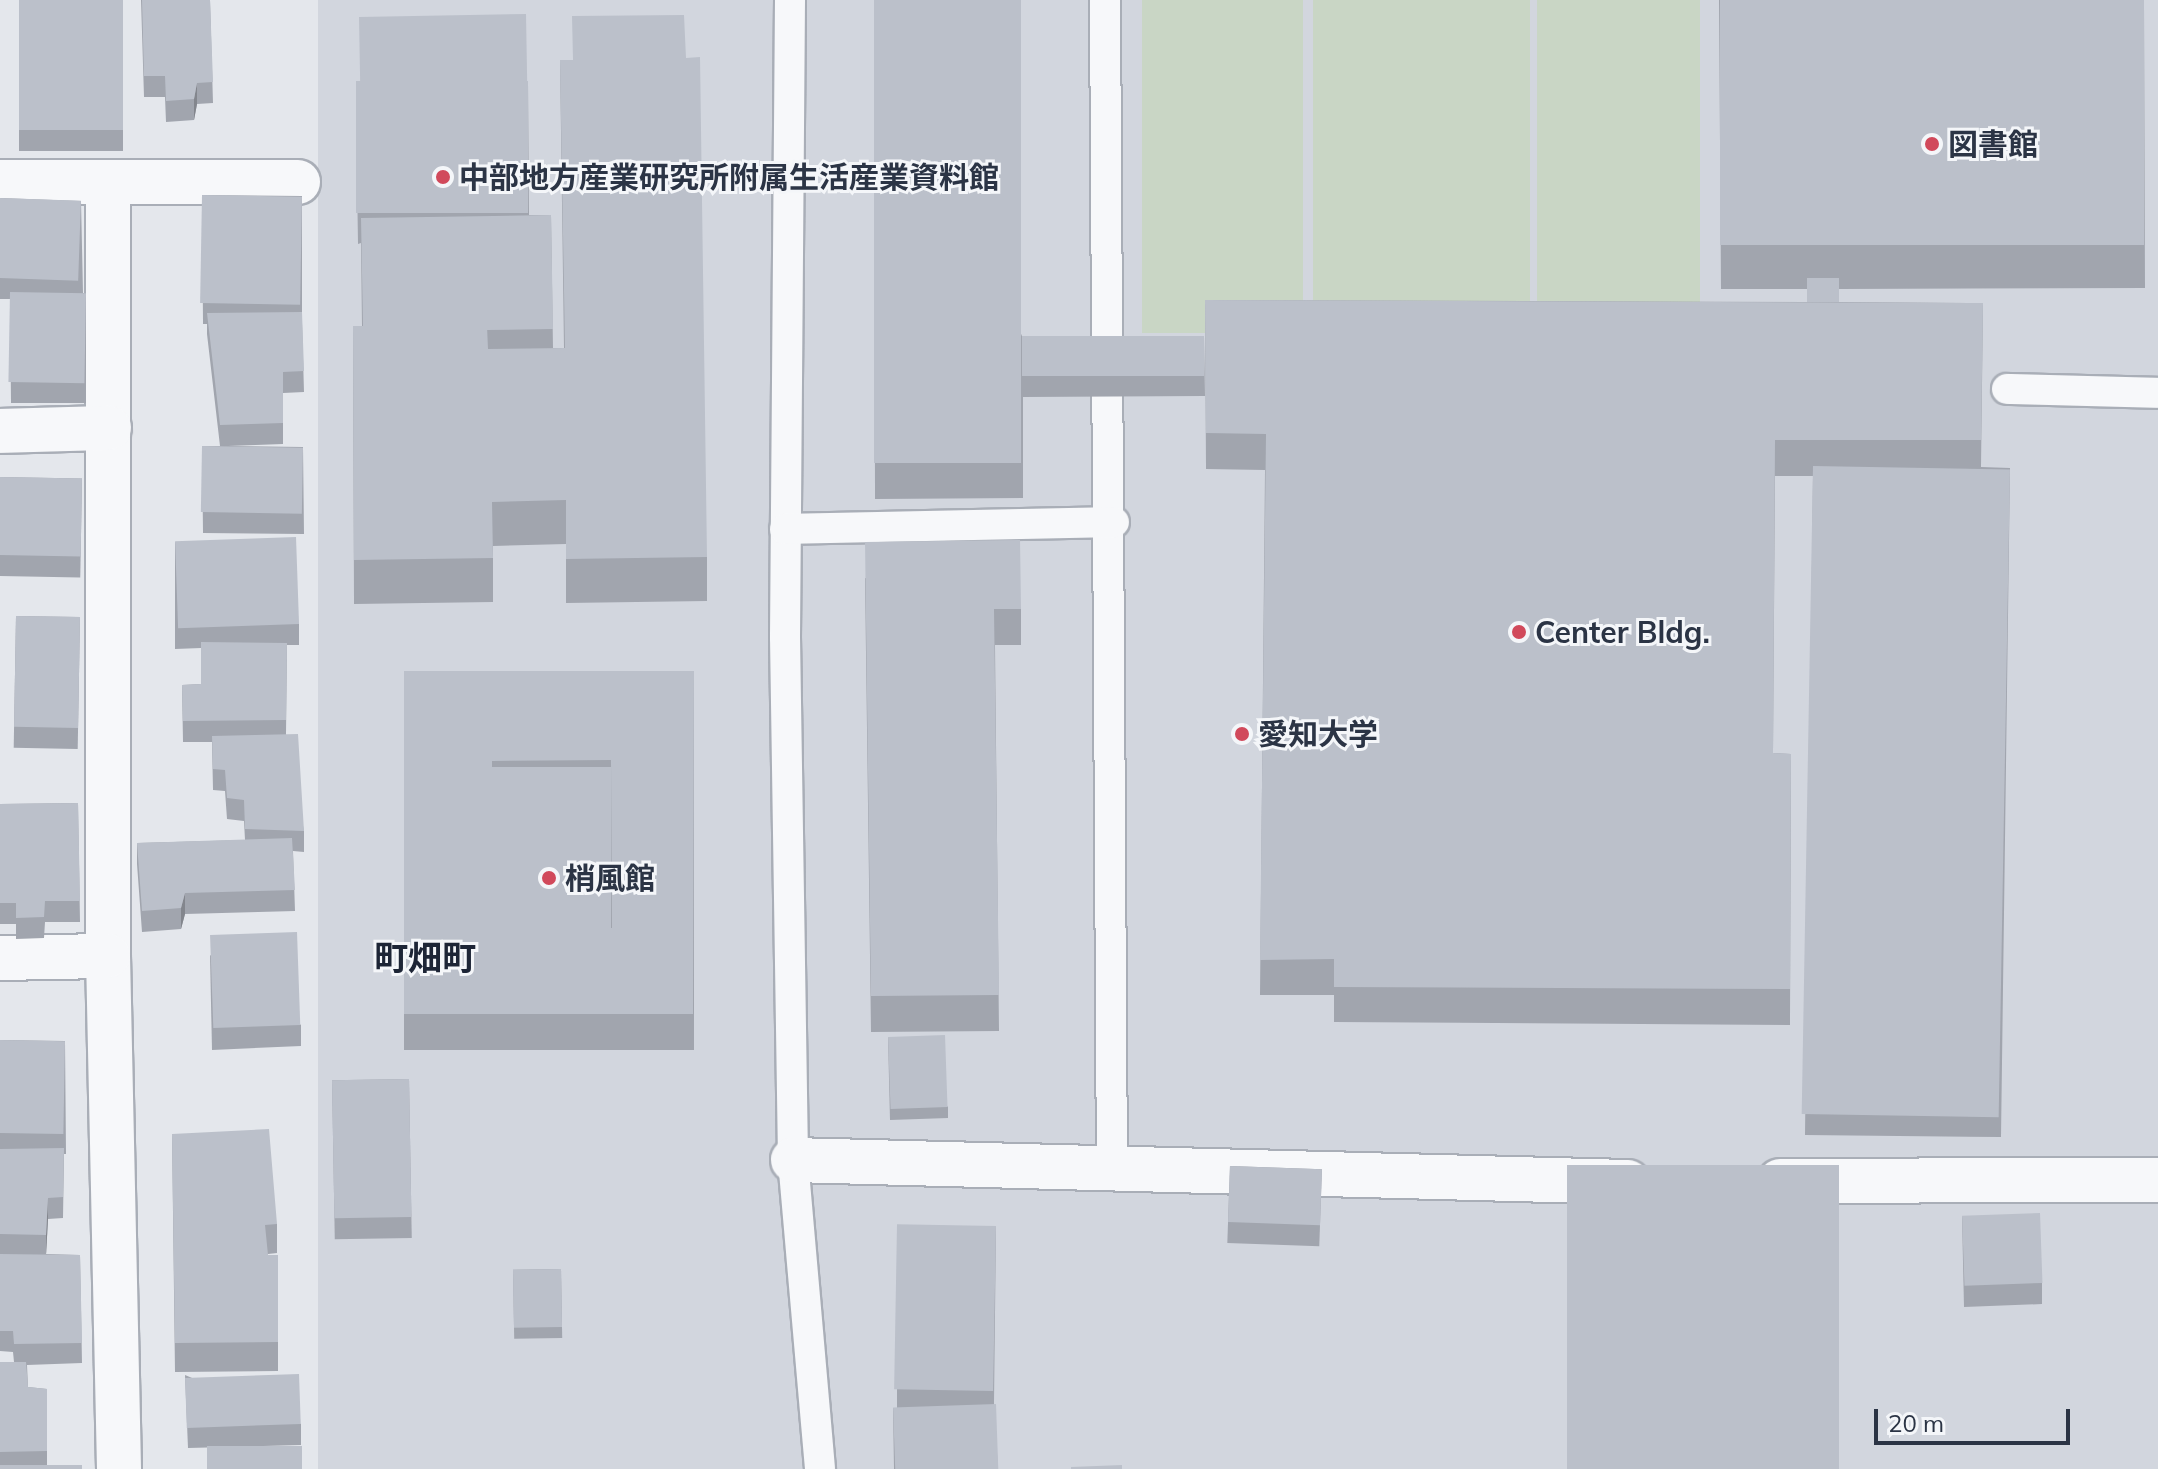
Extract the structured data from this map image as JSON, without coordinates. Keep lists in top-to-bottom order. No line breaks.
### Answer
{"districts":["町畑町"],"places":["図書館","中部地方産業研究所附属生活産業資料館","Center Bldg.","愛知大学","梢風館"],"scale_bar":"20 m"}
